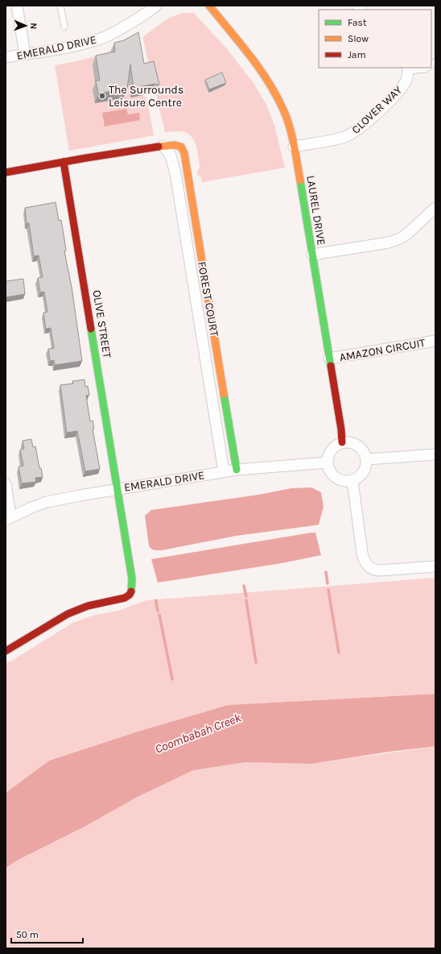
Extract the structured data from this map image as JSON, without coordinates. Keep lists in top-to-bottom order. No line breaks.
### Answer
{"streets":{"street":["EMERALD DRIVE","CLOVER WAY","LAUREL DRIVE","FOREST COURT","OLIVE STREET","AMAZON CIRCUIT"]},"crossings":[["EMERALD DRIVE","LAUREL DRIVE"],["EMERALD DRIVE","FOREST COURT"],["EMERALD DRIVE","OLIVE STREET"],["CLOVER WAY","LAUREL DRIVE"],["LAUREL DRIVE","AMAZON CIRCUIT"],["FOREST COURT","OLIVE STREET"]],"water":["Coombabah Creek"],"places":["The Surrounds Leisure Centre"],"legend":["Fast","Slow","Jam"],"scale_bar":"50 m","north":"right"}
